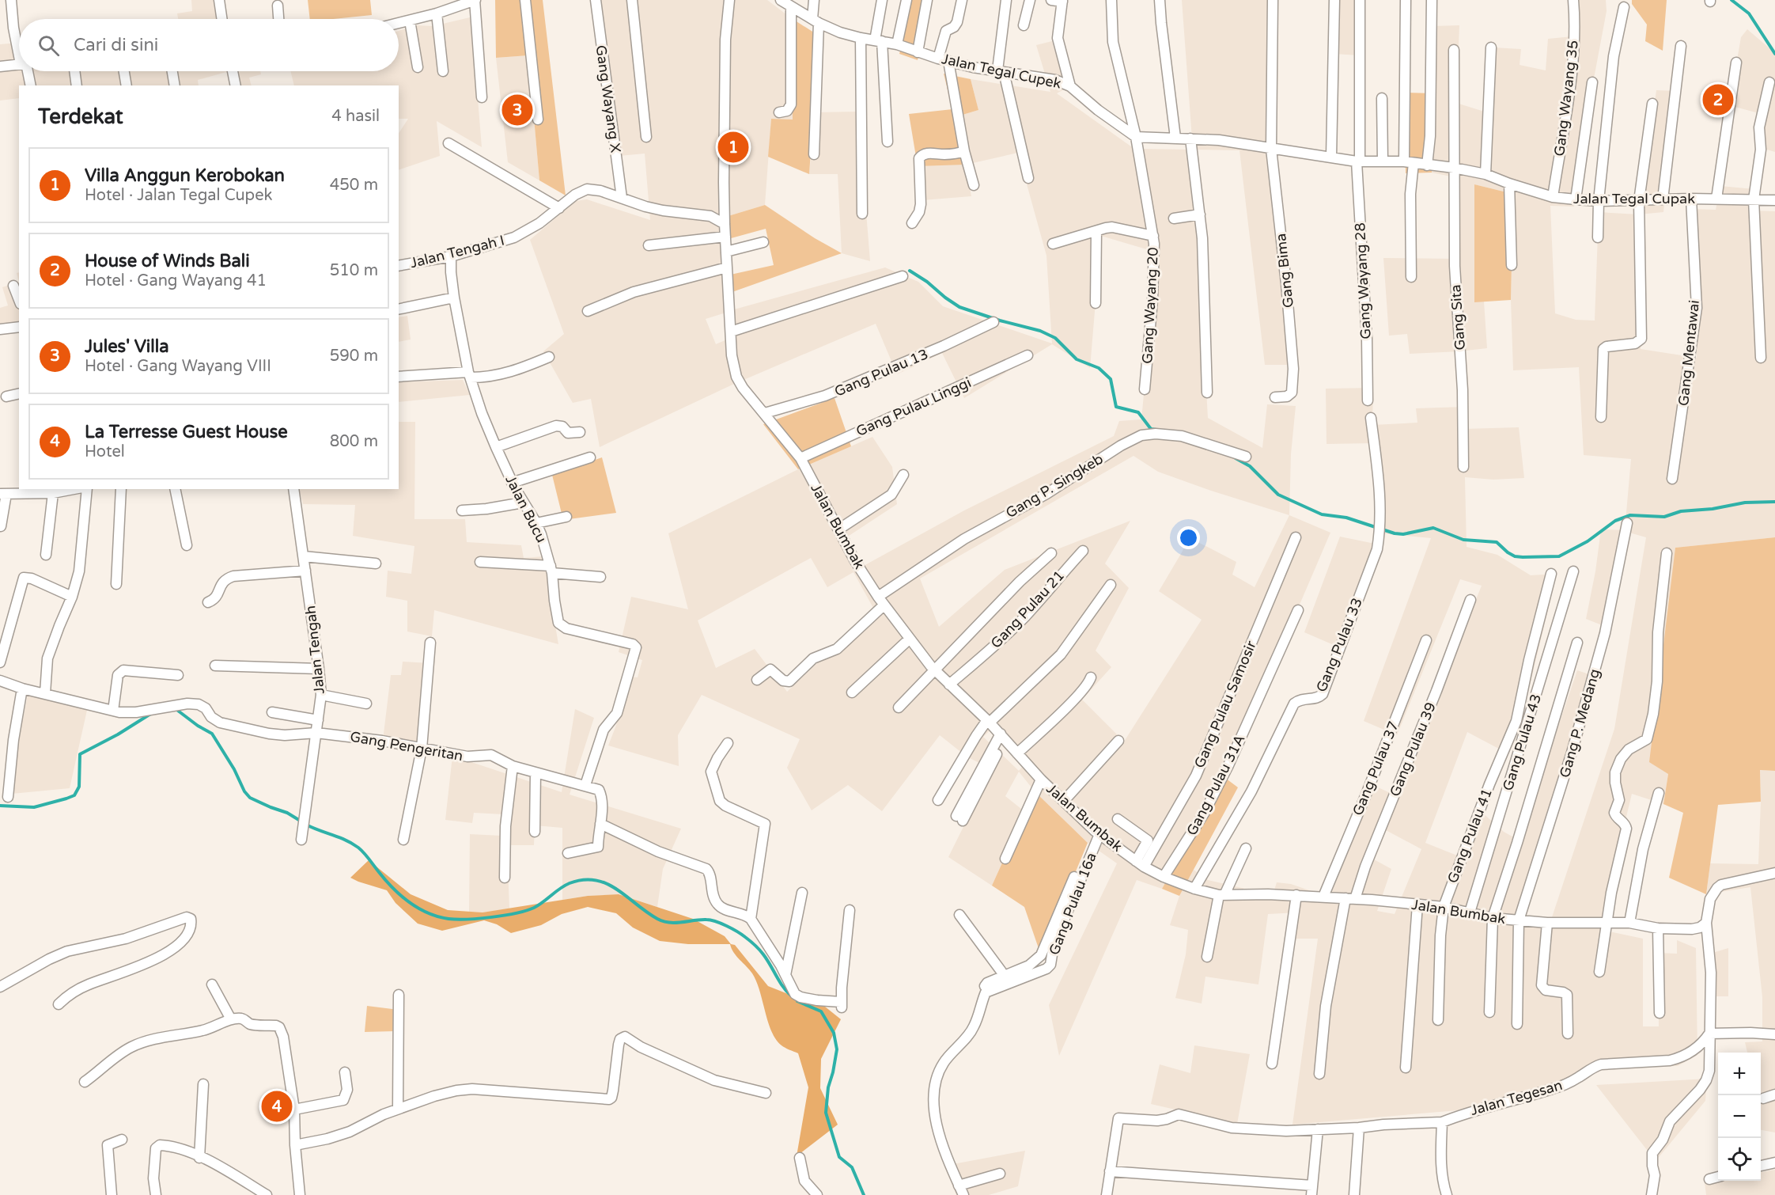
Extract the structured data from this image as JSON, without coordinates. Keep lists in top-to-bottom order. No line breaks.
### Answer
{"streets":{"street":["Jalan Tegal Cupek","Gang Wayang 35","Gang Wayang X","Jalan Tegal Cupak","Jalan Tengah I","Gang Bima","Gang Wayang 28","Gang Wayang 20","Gang Sita","Gang Mentawai","Gang Pulau 13","Gang Pulau Linggi","Gang P. Singkeb","Jalan Bucu","Jalan Bumbak","Gang Pulau 21","Gang Pulau 33","Jalan Tengah","Gang Pulau Samosir","Gang P. Medang","Gang Pulau 43","Gang Pengeritan","Gang Pulau 39","Gang Pulau 37","Gang Pulau 31A","Gang Pulau 41","Gang Pulau 16a","Jalan Tegesan"]},"crossings":[["Jalan Tegal Cupek","Gang Wayang 20"],["Gang Wayang 35","Jalan Tegal Cupak"],["Gang Wayang X","Jalan Tengah I"],["Jalan Tegal Cupak","Gang Wayang 28"],["Jalan Tegal Cupak","Gang Sita"],["Jalan Tegal Cupak","Gang Mentawai"],["Jalan Tengah I","Jalan Bucu"],["Jalan Tengah I","Jalan Bumbak"],["Gang Pulau 13","Jalan Bumbak"],["Gang Pulau Linggi","Jalan Bumbak"],["Gang P. Singkeb","Jalan Bumbak"],["Jalan Bucu","Gang Pengeritan"],["Jalan Bumbak","Gang Pulau 21"],["Jalan Bumbak","Gang Pulau 33"],["Jalan Bumbak","Gang Pulau Samosir"],["Jalan Bumbak","Gang P. Medang"],["Jalan Bumbak","Gang Pulau 43"],["Jalan Bumbak","Gang Pulau 39"],["Jalan Bumbak","Gang Pulau 37"],["Jalan Bumbak","Gang Pulau 31A"],["Jalan Bumbak","Gang Pulau 41"],["Jalan Bumbak","Gang Pulau 16a"],["Jalan Tengah","Gang Pengeritan"]],"page":{"search":"Cari di sini","pins":["2","3","1","4"],"heading":["Terdekat","4 hasil"],"list":[{"mark":"1","name":"Villa Anggun Kerobokan","note":"Hotel · Jalan Tegal Cupek","value":"450 m"},{"mark":"2","name":"House of Winds Bali","note":"Hotel · Gang Wayang 41","value":"510 m"},{"mark":"3","name":"Jules' Villa","note":"Hotel · Gang Wayang VIII","value":"590 m"},{"mark":"4","name":"La Terresse Guest House","note":"Hotel","value":"800 m"}],"map_buttons":["+","−"]}}
